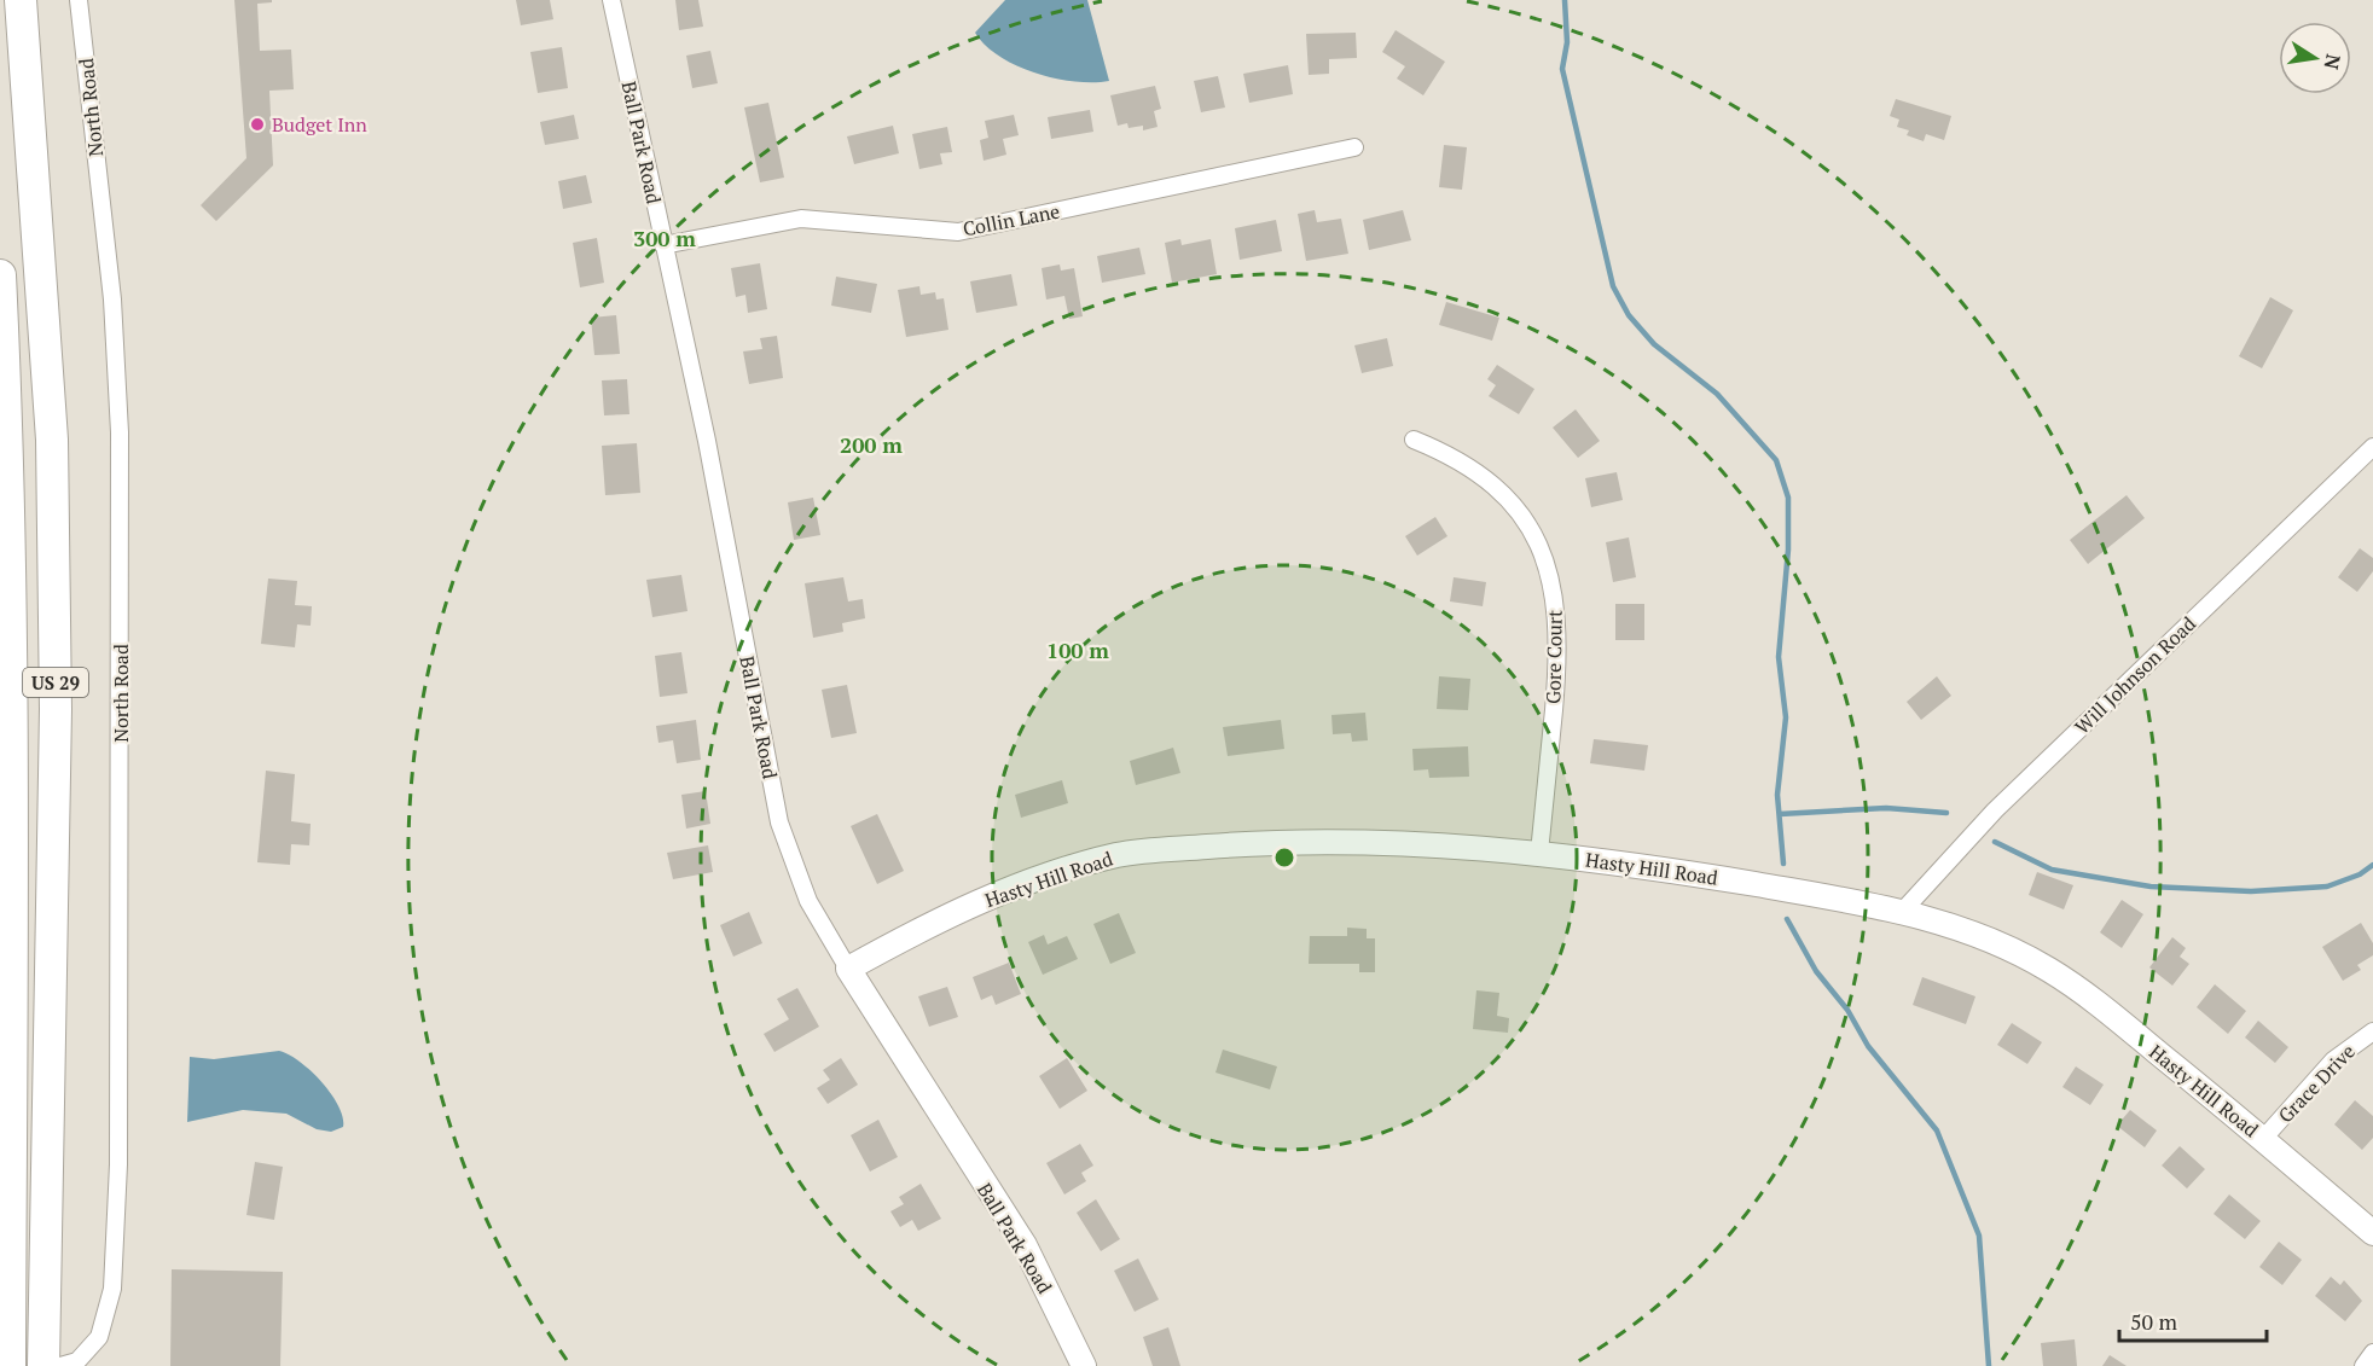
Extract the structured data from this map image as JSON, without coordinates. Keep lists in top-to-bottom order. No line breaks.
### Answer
{"streets":{"highway":["US 29"],"street":["North Road","Ball Park Road","Collin Lane","Gore Court","Will Johnson Road","Hasty Hill Road","Grace Drive"]},"crossings":[["Ball Park Road","Collin Lane"],["Ball Park Road","Hasty Hill Road"],["Gore Court","Hasty Hill Road"],["Will Johnson Road","Hasty Hill Road"],["Hasty Hill Road","Grace Drive"]],"places":["Budget Inn"],"scale_bar":"50 m","north":"right","rings":["300 m","200 m","100 m"]}
